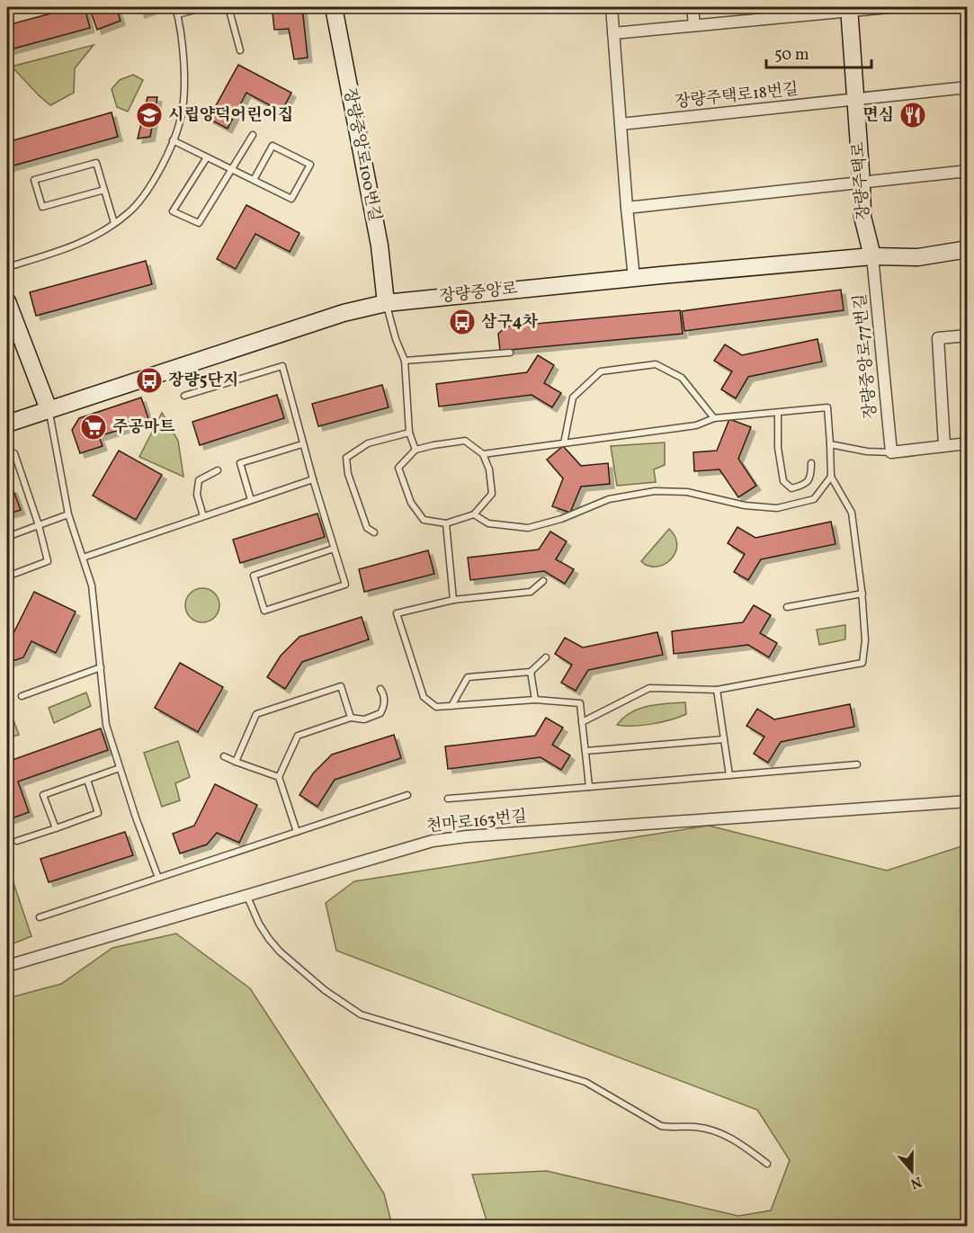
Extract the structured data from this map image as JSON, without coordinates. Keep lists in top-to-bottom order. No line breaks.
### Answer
{"streets":{"street":["장량주택로18번길","장량중앙로100번길","장량주택로","장량중앙로","장량중앙로77번길","천마로163번길"]},"crossings":[["장량주택로18번길","장량주택로"],["장량중앙로100번길","장량중앙로"],["장량주택로","장량중앙로"],["장량주택로","장량중앙로77번길"],["장량중앙로","장량중앙로77번길"]],"places":{"school or university":["시립양덕어린이집"],"restaurant":["면심"],"bus stop":["삼구4차","장량5단지"],"supermarket":["주공마트"]},"scale_bar":"50 m","north":"bottom"}
